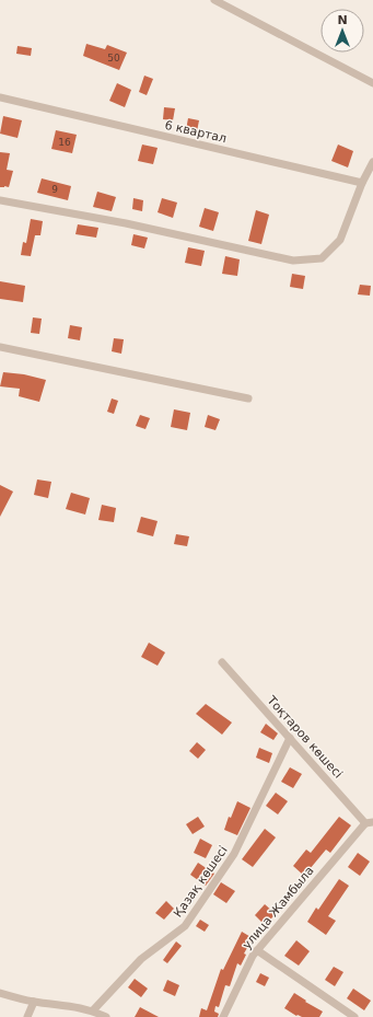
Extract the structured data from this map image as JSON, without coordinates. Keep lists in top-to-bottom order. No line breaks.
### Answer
{"streets":{"street":["6 квартал","Тоқтаров көшесі","Қазақ көшесі","улица Жамбыла"]},"crossings":[["Тоқтаров көшесі","Қазақ көшесі"],["Тоқтаров көшесі","улица Жамбыла"]],"house_numbers":["50","16","9"],"north":"top"}
